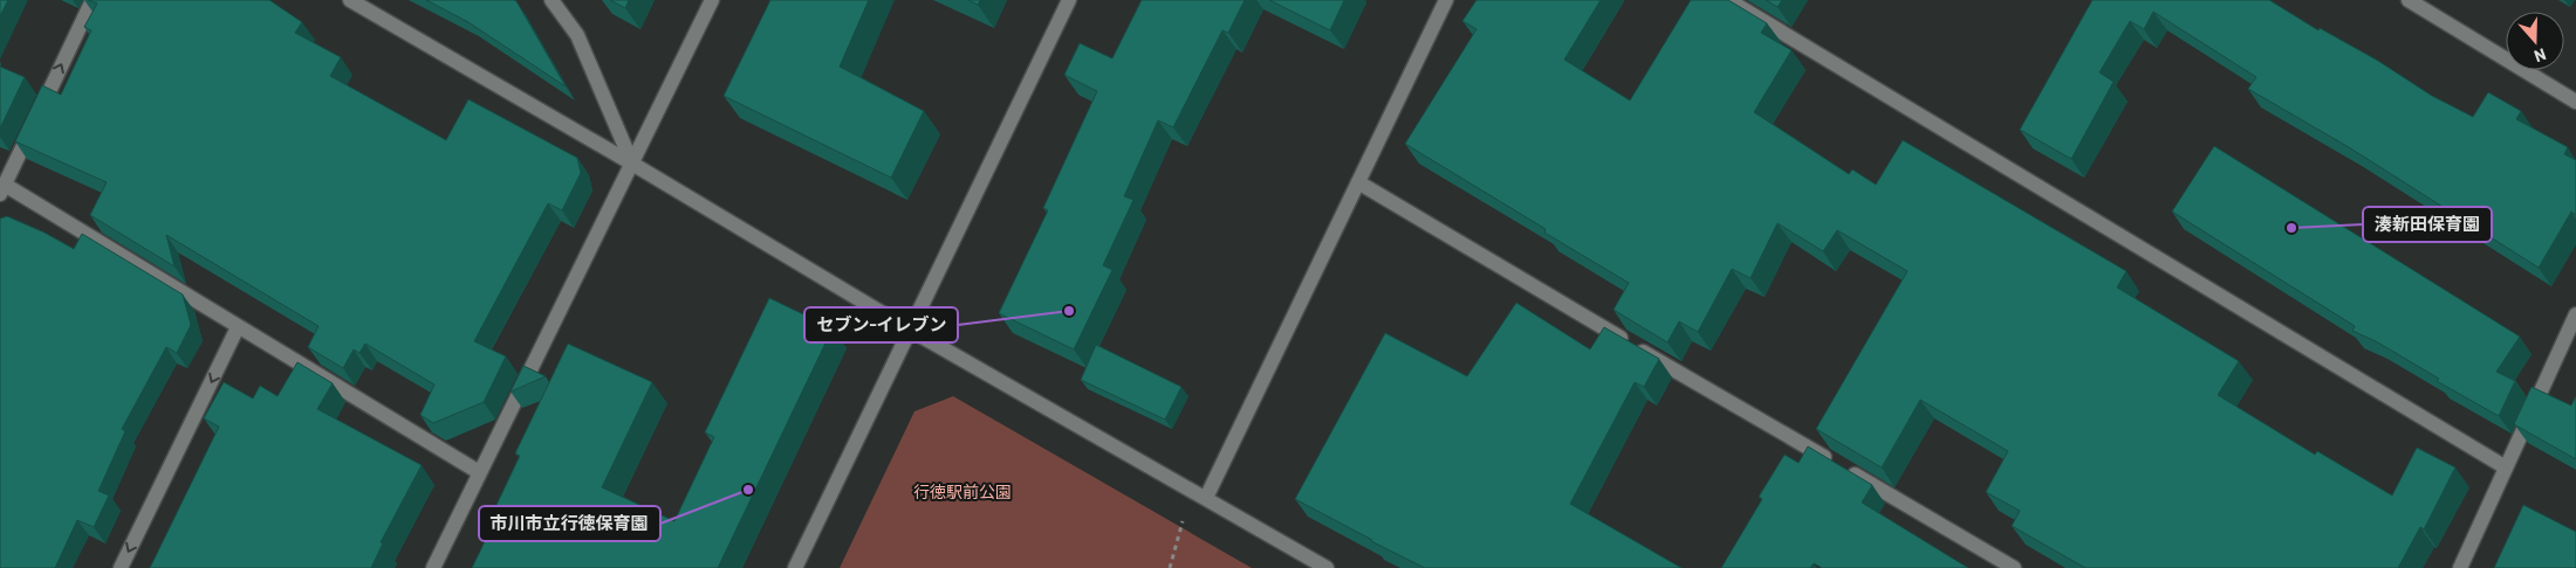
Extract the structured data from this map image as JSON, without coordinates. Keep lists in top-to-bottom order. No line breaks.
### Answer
{"parks":["行徳駅前公園"],"places":["湊新田保育園","セブン-イレブン","市川市立行徳保育園"],"north":"bottom"}
